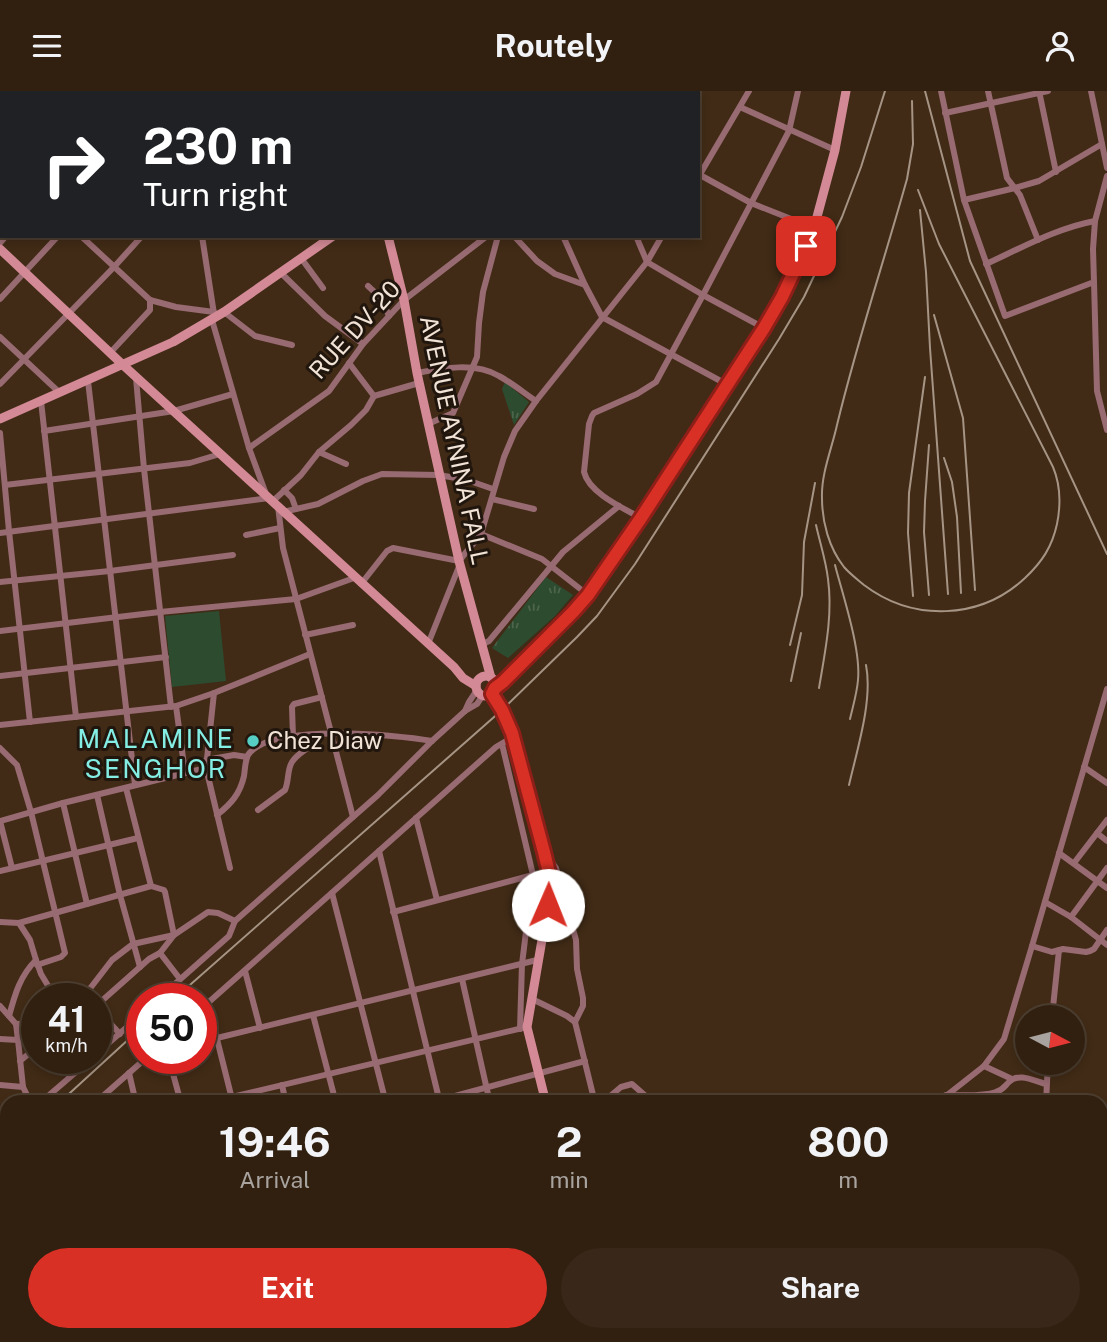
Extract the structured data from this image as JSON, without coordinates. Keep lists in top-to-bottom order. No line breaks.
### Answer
{"streets":{"street":["RUE DV-20","AVENUE AYNINA FALL"]},"crossings":[["RUE DV-20","AVENUE AYNINA FALL"]],"districts":["MALAMINE SENGHOR"],"places":["Chez Diaw"],"north":"right","page":{"header":"Routely","turn":["230 m","Turn right"],"speed":"41 km/h","limit":"50","eta":["19:46","Arrival","2","min","800","m"],"buttons":["Exit","Share"]}}
